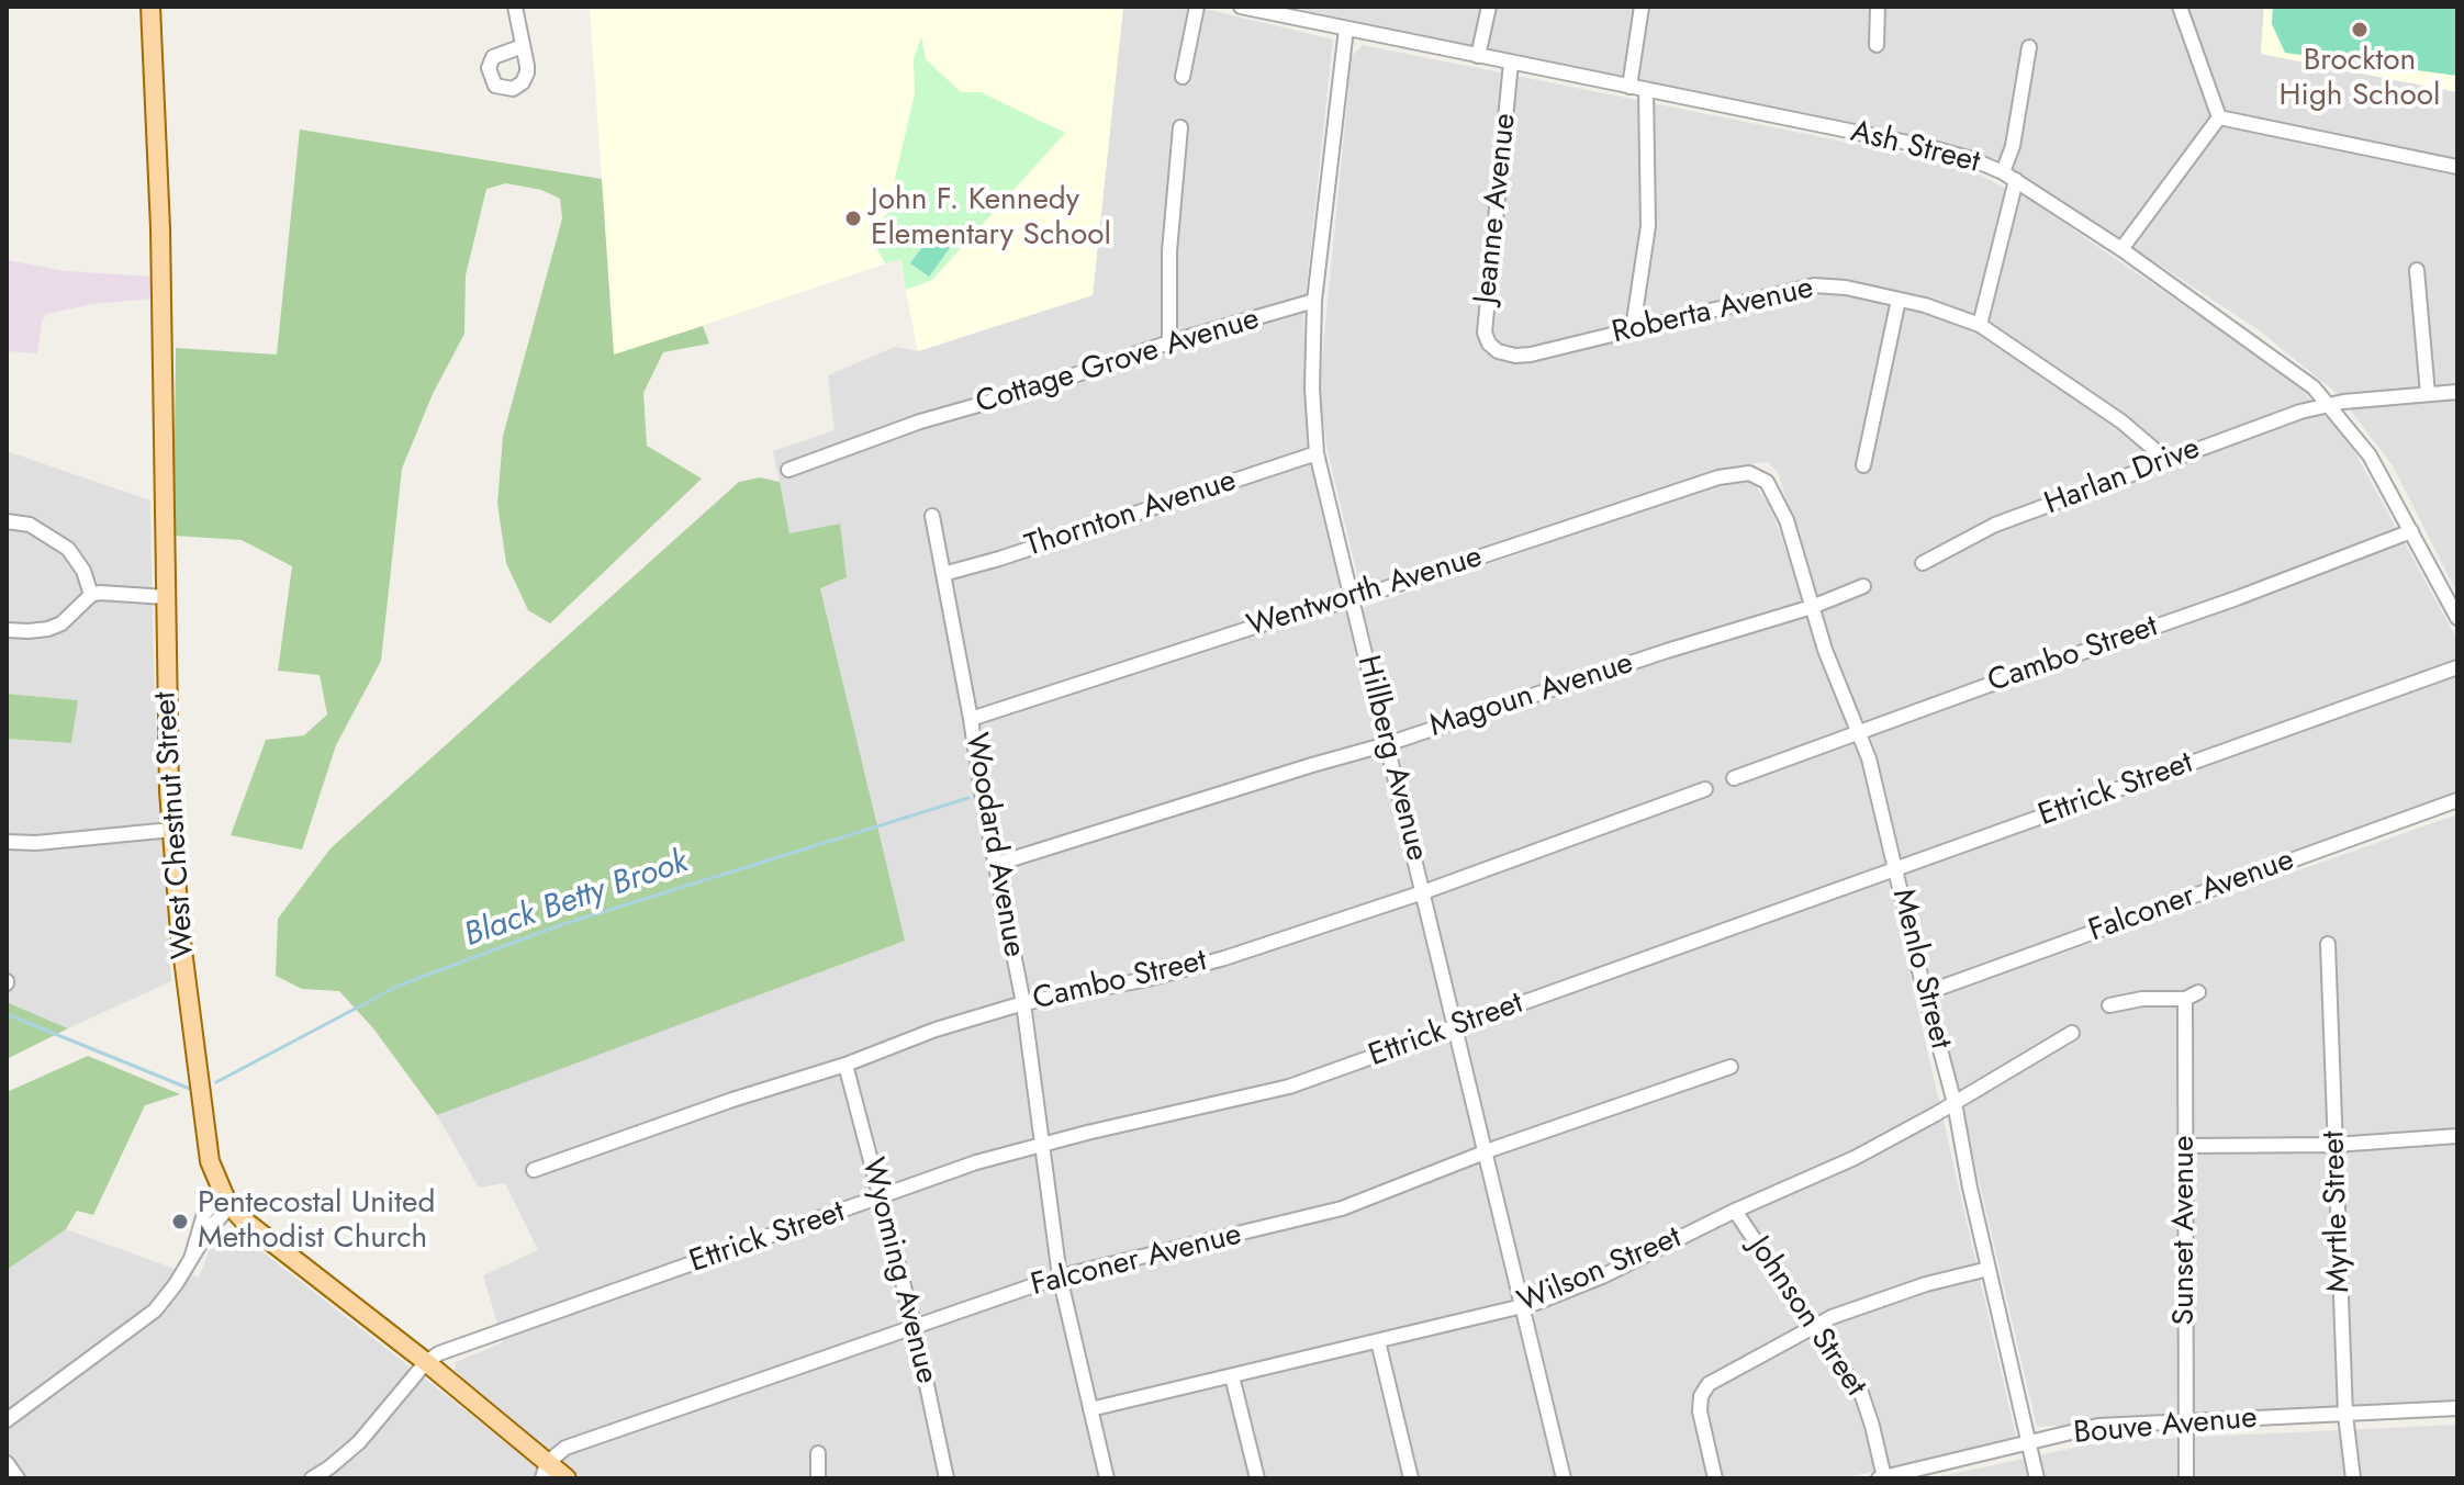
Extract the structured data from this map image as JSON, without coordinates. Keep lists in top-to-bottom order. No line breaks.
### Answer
{"streets":{"main road":["West Chestnut Street"],"street":["Ash Street","Jeanne Avenue","Roberta Avenue","Cottage Grove Avenue","Harlan Drive","Thornton Avenue","Wentworth Avenue","Cambo Street","Magoun Avenue","Hillberg Avenue","Ettrick Street","Woodard Avenue","Falconer Avenue","Menlo Street","Myrtle Street","Sunset Avenue","Wyoming Avenue","Wilson Street","Johnson Street","Bouve Avenue"]},"crossings":[["Ash Street","Jeanne Avenue"],["Ash Street","Harlan Drive"],["Ash Street","Cambo Street"],["Ash Street","Hillberg Avenue"],["Jeanne Avenue","Roberta Avenue"],["Roberta Avenue","Harlan Drive"],["Cottage Grove Avenue","Hillberg Avenue"],["Thornton Avenue","Hillberg Avenue"],["Thornton Avenue","Woodard Avenue"],["Wentworth Avenue","Hillberg Avenue"],["Wentworth Avenue","Woodard Avenue"],["Wentworth Avenue","Menlo Street"],["Cambo Street","Hillberg Avenue"],["Cambo Street","Woodard Avenue"],["Cambo Street","Menlo Street"],["Cambo Street","Wyoming Avenue"],["Magoun Avenue","Hillberg Avenue"],["Magoun Avenue","Woodard Avenue"],["Magoun Avenue","Menlo Street"],["Hillberg Avenue","Ettrick Street"],["Hillberg Avenue","Falconer Avenue"],["Hillberg Avenue","Wilson Street"],["Ettrick Street","West Chestnut Street"],["Ettrick Street","Woodard Avenue"],["Ettrick Street","Menlo Street"],["Ettrick Street","Wyoming Avenue"],["West Chestnut Street","Falconer Avenue"],["Woodard Avenue","Falconer Avenue"],["Woodard Avenue","Wilson Street"],["Falconer Avenue","Menlo Street"],["Falconer Avenue","Wyoming Avenue"],["Menlo Street","Wilson Street"],["Menlo Street","Bouve Avenue"],["Myrtle Street","Bouve Avenue"],["Sunset Avenue","Bouve Avenue"],["Wilson Street","Johnson Street"],["Johnson Street","Bouve Avenue"]],"water":["Black Betty Brook"],"places":["Brockton High School","John F. Kennedy Elementary School","Pentecostal United Methodist Church"]}
